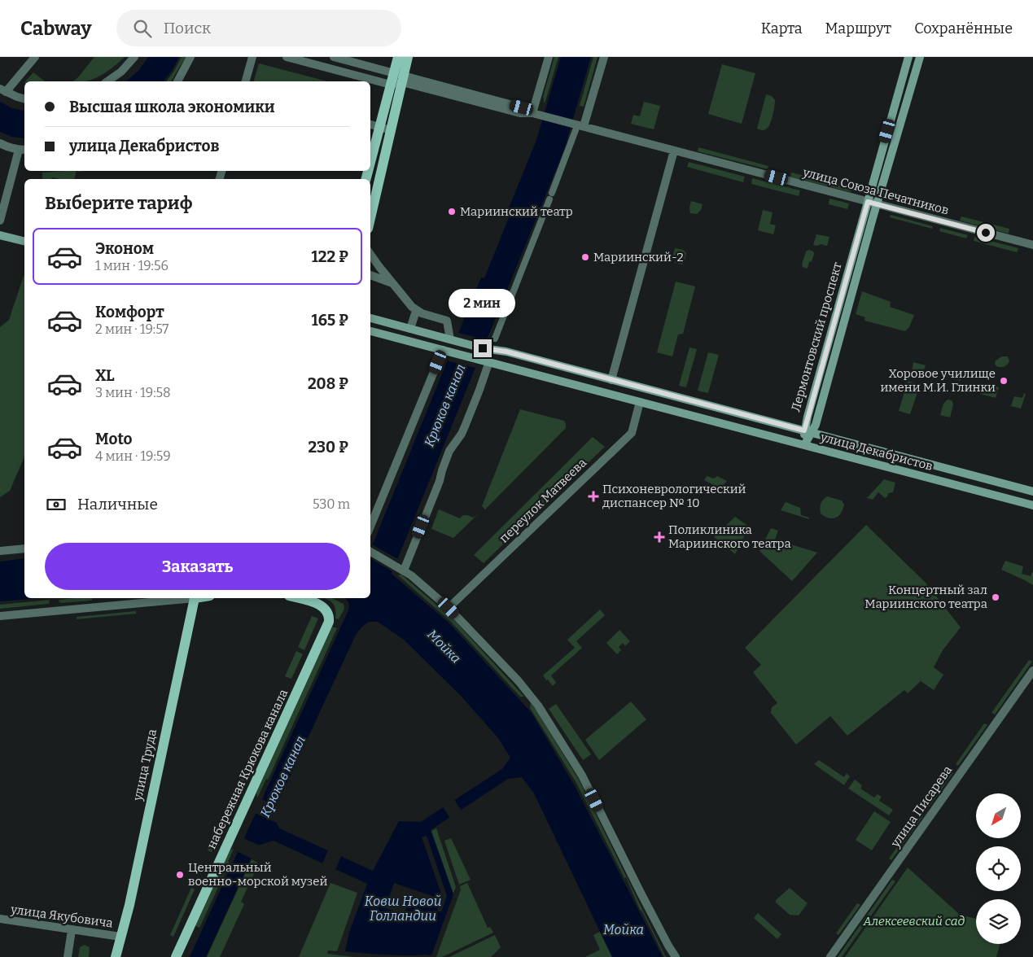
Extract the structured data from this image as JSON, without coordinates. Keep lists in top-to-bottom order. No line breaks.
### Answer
{"streets":{"main road":["Лермонтовский проспект","улица Декабристов","улица Труда","набережная Крюкова канала"],"street":["улица Союза Печатников","переулок Матвеева","улица Писарева","улица Якубовича"]},"crossings":[["улица Союза Печатников","Лермонтовский проспект"],["Лермонтовский проспект","улица Декабристов"],["улица Декабристов","переулок Матвеева"],["улица Труда","улица Якубовича"]],"water":["Крюков канал","Мойка","Ковш Новой Голландии"],"parks":["Алексеевский сад"],"places":{"other":["Мариинский театр","Мариинский-2","Хоровое училище имени М.И. Глинки","Концертный зал Мариинского театра","Центральный военно-морской музей"],"health":["Психоневрологический диспансер № 10","Поликлиника Мариинского театра"]},"north":"bottom left","page":{"header":"Cabway","search":"Поиск","nav":["Карта","Маршрут","Сохранённые"],"banner":["Высшая школа экономики","улица Декабристов"],"heading":"Выберите тариф","list":[{"name":"Эконом","note":"1 мин · 19:56","value":"122 ₽"},{"name":"Комфорт","note":"2 мин · 19:57","value":"165 ₽"},{"name":"XL","note":"3 мин · 19:58","value":"208 ₽"},{"name":"Moto","note":"4 мин · 19:59","value":"230 ₽"}],"bubble":"2 мин","pay":["Наличные","530 m"],"buttons":"Заказать"}}
